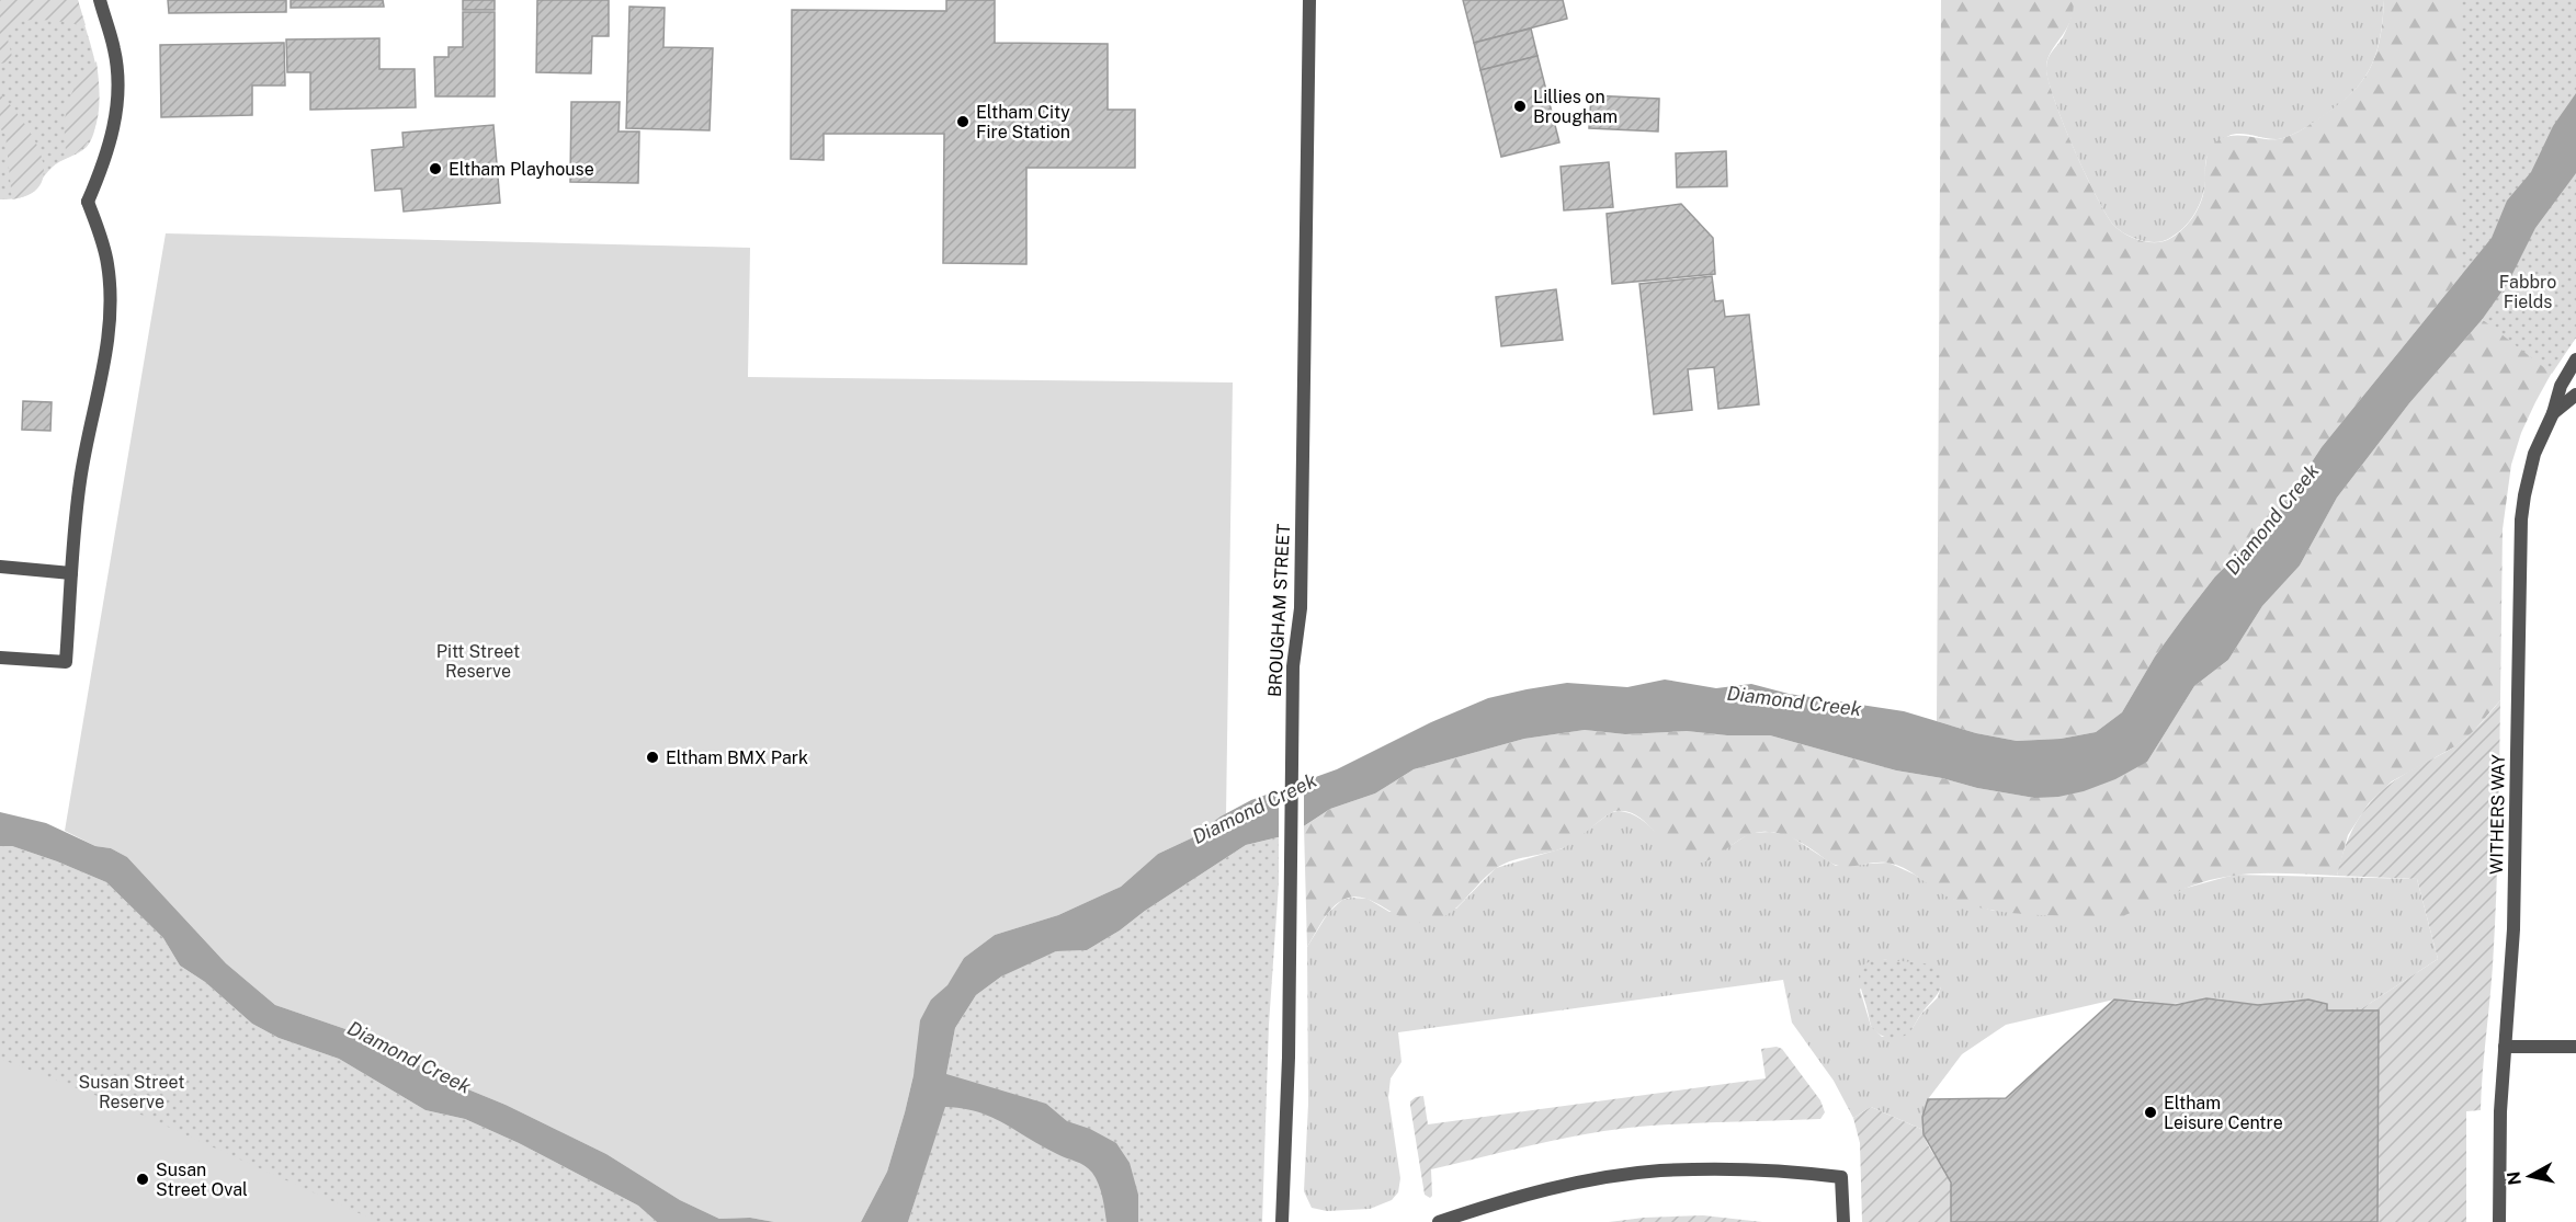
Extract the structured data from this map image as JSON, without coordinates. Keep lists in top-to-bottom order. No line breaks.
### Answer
{"streets":{"street":["BROUGHAM STREET","WITHERS WAY"]},"water":["Diamond Creek"],"parks":["Fabbro Fields","Pitt Street Reserve","Susan Street Reserve"],"places":["Lillies on Brougham","Eltham City Fire Station","Eltham Playhouse","Eltham BMX Park","Eltham Leisure Centre","Susan Street Oval"],"north":"left"}
